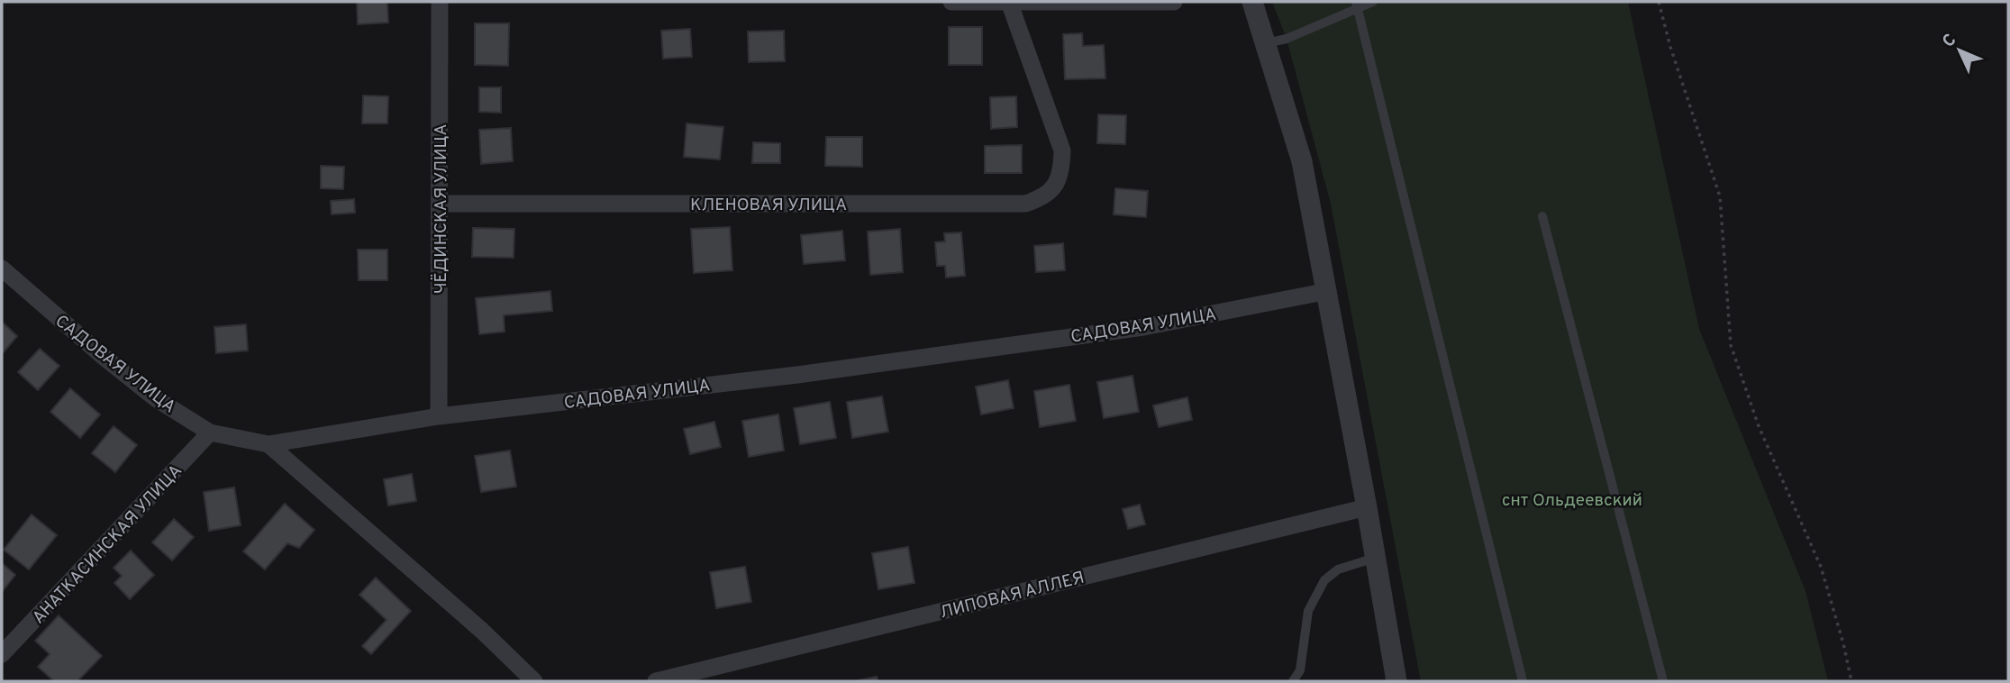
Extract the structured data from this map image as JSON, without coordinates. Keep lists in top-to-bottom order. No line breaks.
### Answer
{"streets":{"street":["КЛЕНОВАЯ УЛИЦА","ЧЁДИНСКАЯ УЛИЦА","САДОВАЯ УЛИЦА","АНАТКАСИНСКАЯ УЛИЦА","ЛИПОВАЯ АЛЛЕЯ"]},"crossings":[["КЛЕНОВАЯ УЛИЦА","ЧЁДИНСКАЯ УЛИЦА"],["ЧЁДИНСКАЯ УЛИЦА","САДОВАЯ УЛИЦА"],["САДОВАЯ УЛИЦА","АНАТКАСИНСКАЯ УЛИЦА"]],"parks":["снт Ольдеевский"],"north":"top left"}
